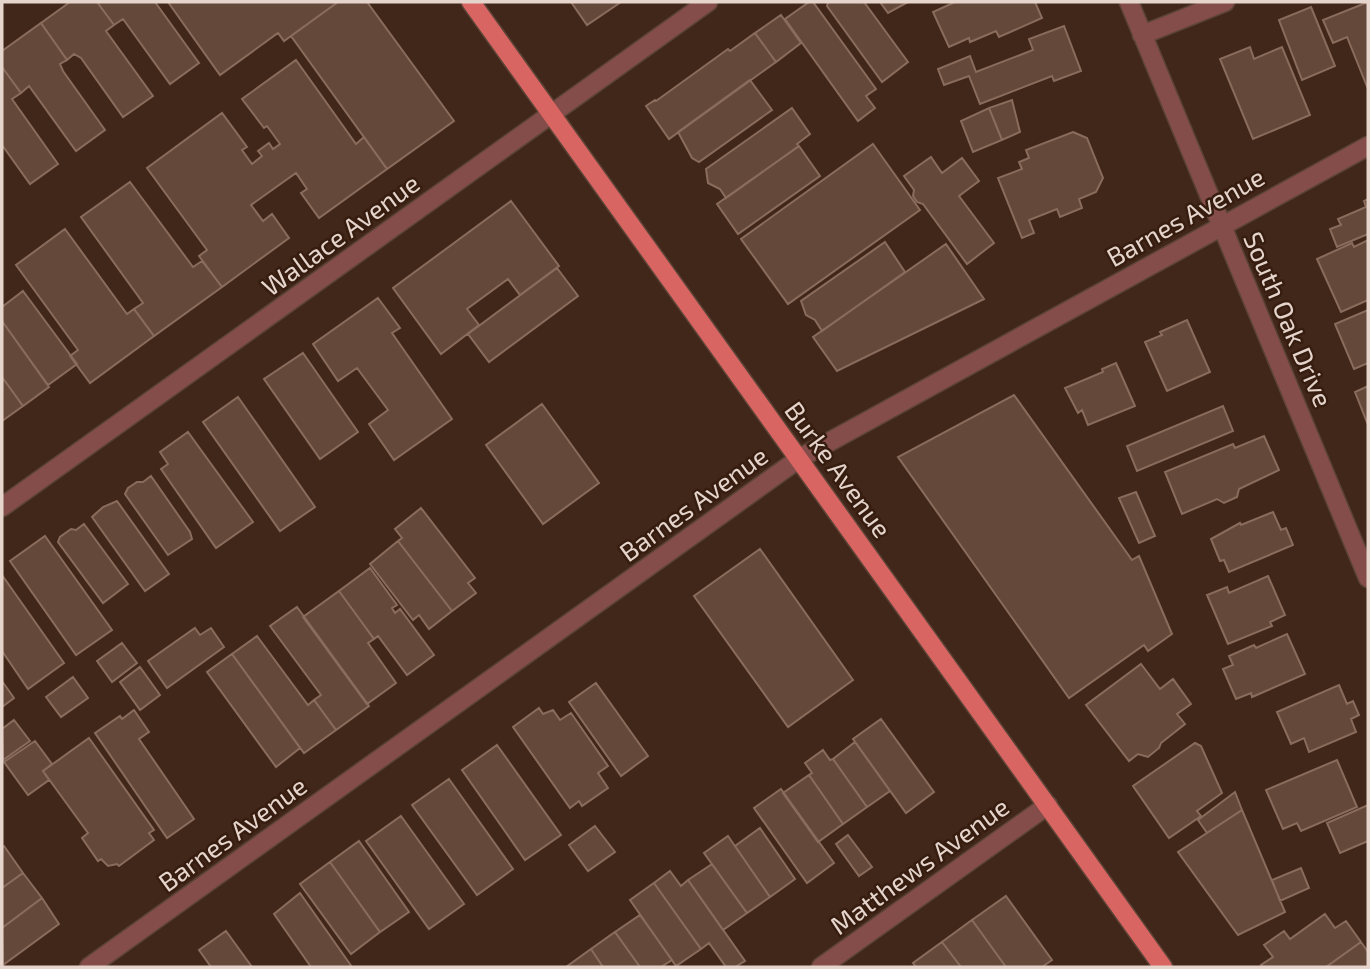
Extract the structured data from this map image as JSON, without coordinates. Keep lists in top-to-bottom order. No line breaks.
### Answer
{"streets":{"main road":["Burke Avenue"],"street":["Barnes Avenue","Wallace Avenue","South Oak Drive","Matthews Avenue"]},"crossings":[["Barnes Avenue","South Oak Drive"],["Barnes Avenue","Burke Avenue"],["Wallace Avenue","Burke Avenue"],["Burke Avenue","Matthews Avenue"]]}
